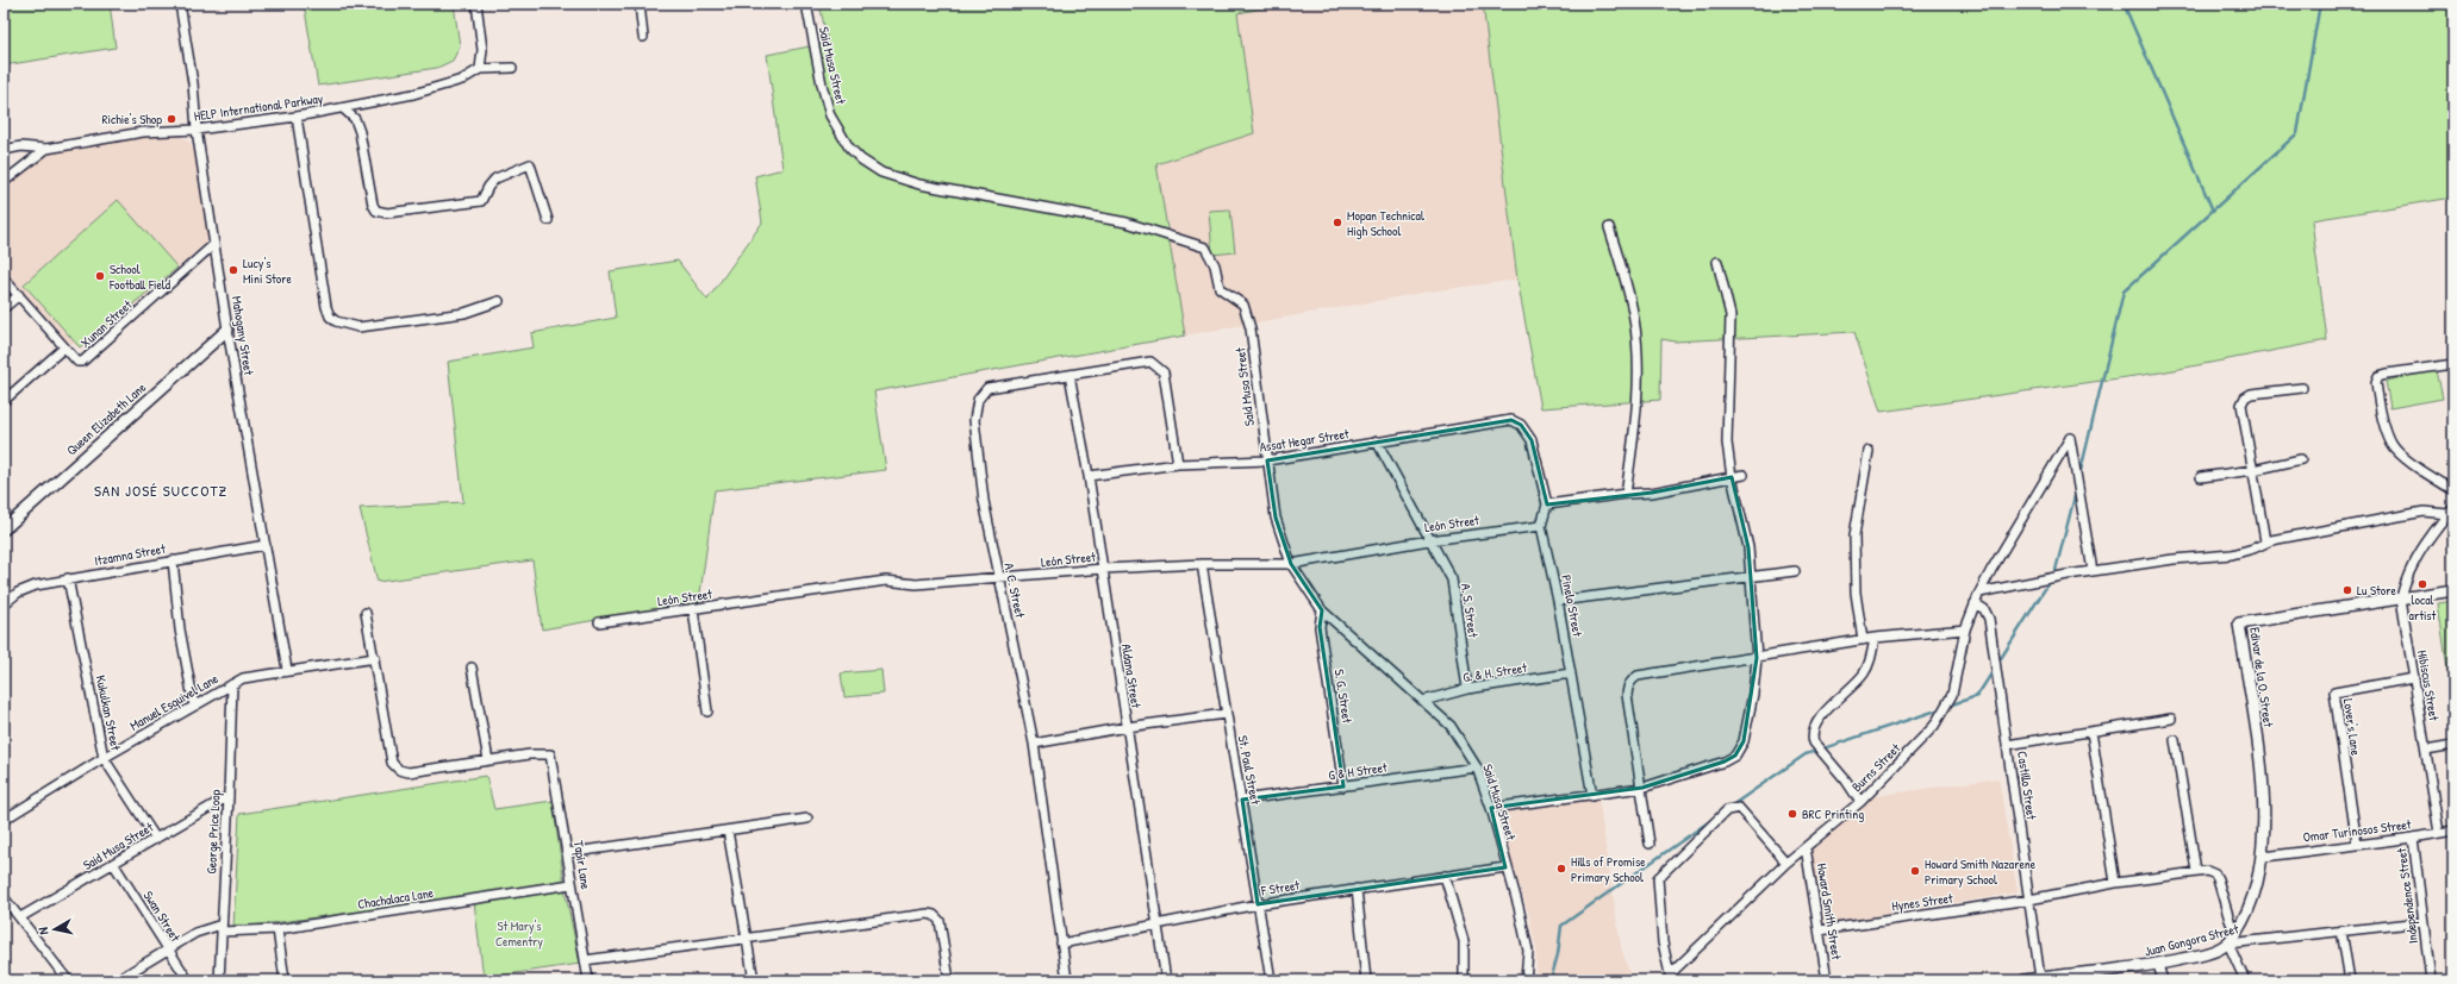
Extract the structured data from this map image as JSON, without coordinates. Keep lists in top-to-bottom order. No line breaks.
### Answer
{"streets":{"street":["Said Musa Street","HELP International Parkway","Xunan Street","Mahogany Street","Queen Elizabeth Lane","Assat Hegar Street","León Street","Itzamna Street","A. C. Street","Pinelo Street","A. S. Street","G. & H. Street","Aldana Street","Edivar de la O. Street","Hibiscus Street","S. G. Street","Manuel Esquivel Lane","Kukulkan Street","Lover's Lane","Burns Street","St. Paul Street","G & H Street","Castillo Street","Omar Turinosos Street","George Price Loop","Tapir Lane","F Street","Independence Street","Chachalaca Lane","Hynes Street","Howard Smith Street","Swan Street","Juan Gongora Street"]},"crossings":[["Said Musa Street","Assat Hegar Street"],["Said Musa Street","León Street"],["Said Musa Street","G. & H. Street"],["Said Musa Street","S. G. Street"],["Said Musa Street","Kukulkan Street"],["Said Musa Street","G & H Street"],["Said Musa Street","George Price Loop"],["Said Musa Street","F Street"],["Said Musa Street","Swan Street"],["HELP International Parkway","Mahogany Street"],["Xunan Street","Mahogany Street"],["Mahogany Street","Queen Elizabeth Lane"],["Mahogany Street","Itzamna Street"],["Mahogany Street","Manuel Esquivel Lane"],["Assat Hegar Street","A. C. Street"],["Assat Hegar Street","Pinelo Street"],["Assat Hegar Street","A. S. Street"],["Assat Hegar Street","Aldana Street"],["León Street","A. C. Street"],["León Street","Pinelo Street"],["León Street","A. S. Street"],["León Street","Aldana Street"],["León Street","St. Paul Street"],["Itzamna Street","Kukulkan Street"],["A. C. Street","Aldana Street"],["A. C. Street","F Street"],["Pinelo Street","G. & H. Street"],["A. S. Street","G. & H. Street"],["Aldana Street","F Street"],["Edivar de la O. Street","Hibiscus Street"],["Edivar de la O. Street","Omar Turinosos Street"],["Edivar de la O. Street","Juan Gongora Street"],["Hibiscus Street","Lover's Lane"],["Hibiscus Street","Omar Turinosos Street"],["S. G. Street","G & H Street"],["Manuel Esquivel Lane","Kukulkan Street"],["Manuel Esquivel Lane","George Price Loop"],["Lover's Lane","Omar Turinosos Street"],["Burns Street","Castillo Street"],["Burns Street","Howard Smith Street"],["St. Paul Street","G & H Street"],["St. Paul Street","F Street"],["Castillo Street","Hynes Street"],["Castillo Street","Juan Gongora Street"],["Omar Turinosos Street","Independence Street"],["George Price Loop","Chachalaca Lane"],["Tapir Lane","Chachalaca Lane"],["Independence Street","Juan Gongora Street"],["Chachalaca Lane","Swan Street"],["Hynes Street","Howard Smith Street"]],"districts":["SAN JOSÉ SUCCOTZ"],"parks":["St Mary's Cementry"],"places":["Richie's Shop","Mopan Technical High School","Lucy's Mini Store","School Football Field","local artist","Lu Store","BRC Printing","Hills of Promise Primary School","Howard Smith Nazarene Primary School"],"north":"left"}
